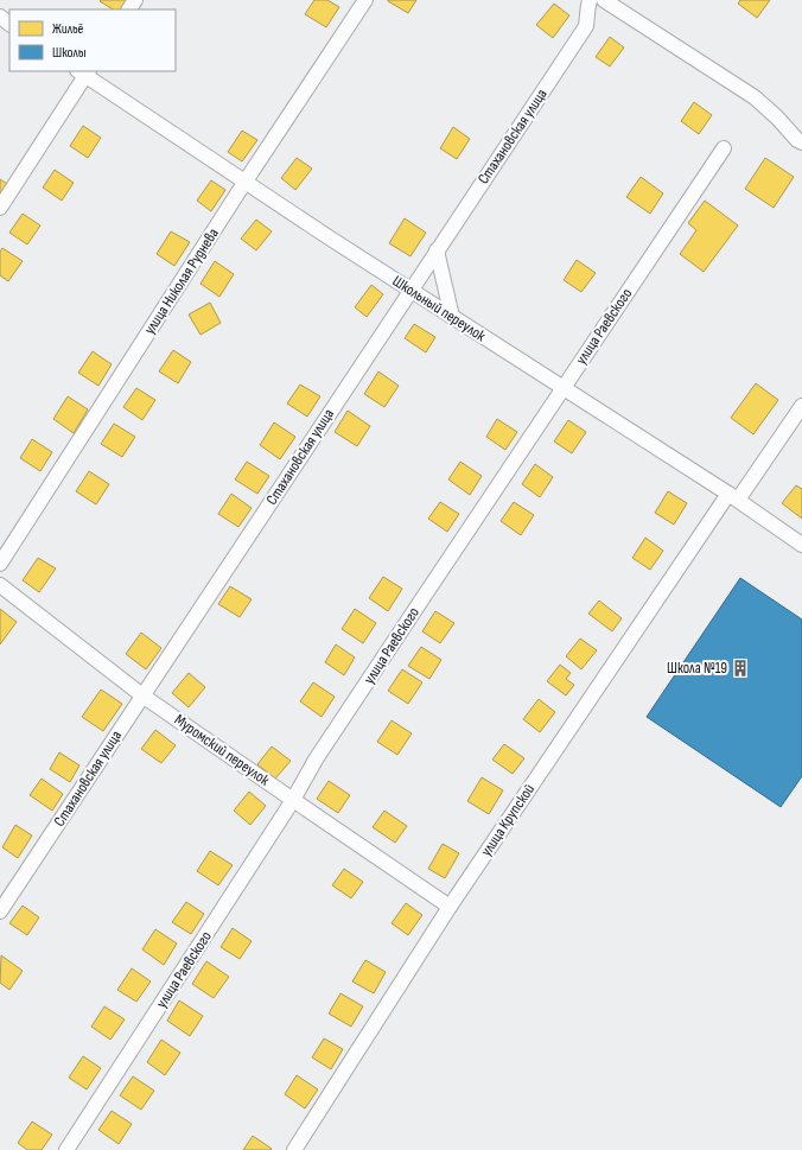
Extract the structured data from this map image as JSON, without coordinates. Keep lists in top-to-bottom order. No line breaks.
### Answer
{"streets":{"street":["Стахановская улица","улица Николая Руднева","Школьный переулок","улица Раевского","Муромский переулок","улица Крупской"]},"crossings":[["Стахановская улица","Школьный переулок"],["Стахановская улица","Муромский переулок"],["улица Николая Руднева","Школьный переулок"],["Школьный переулок","улица Раевского"],["Школьный переулок","улица Крупской"],["улица Раевского","Муромский переулок"],["Муромский переулок","улица Крупской"]],"places":{"building":["Школа №19"]},"legend":["Жильё","Школы"]}
